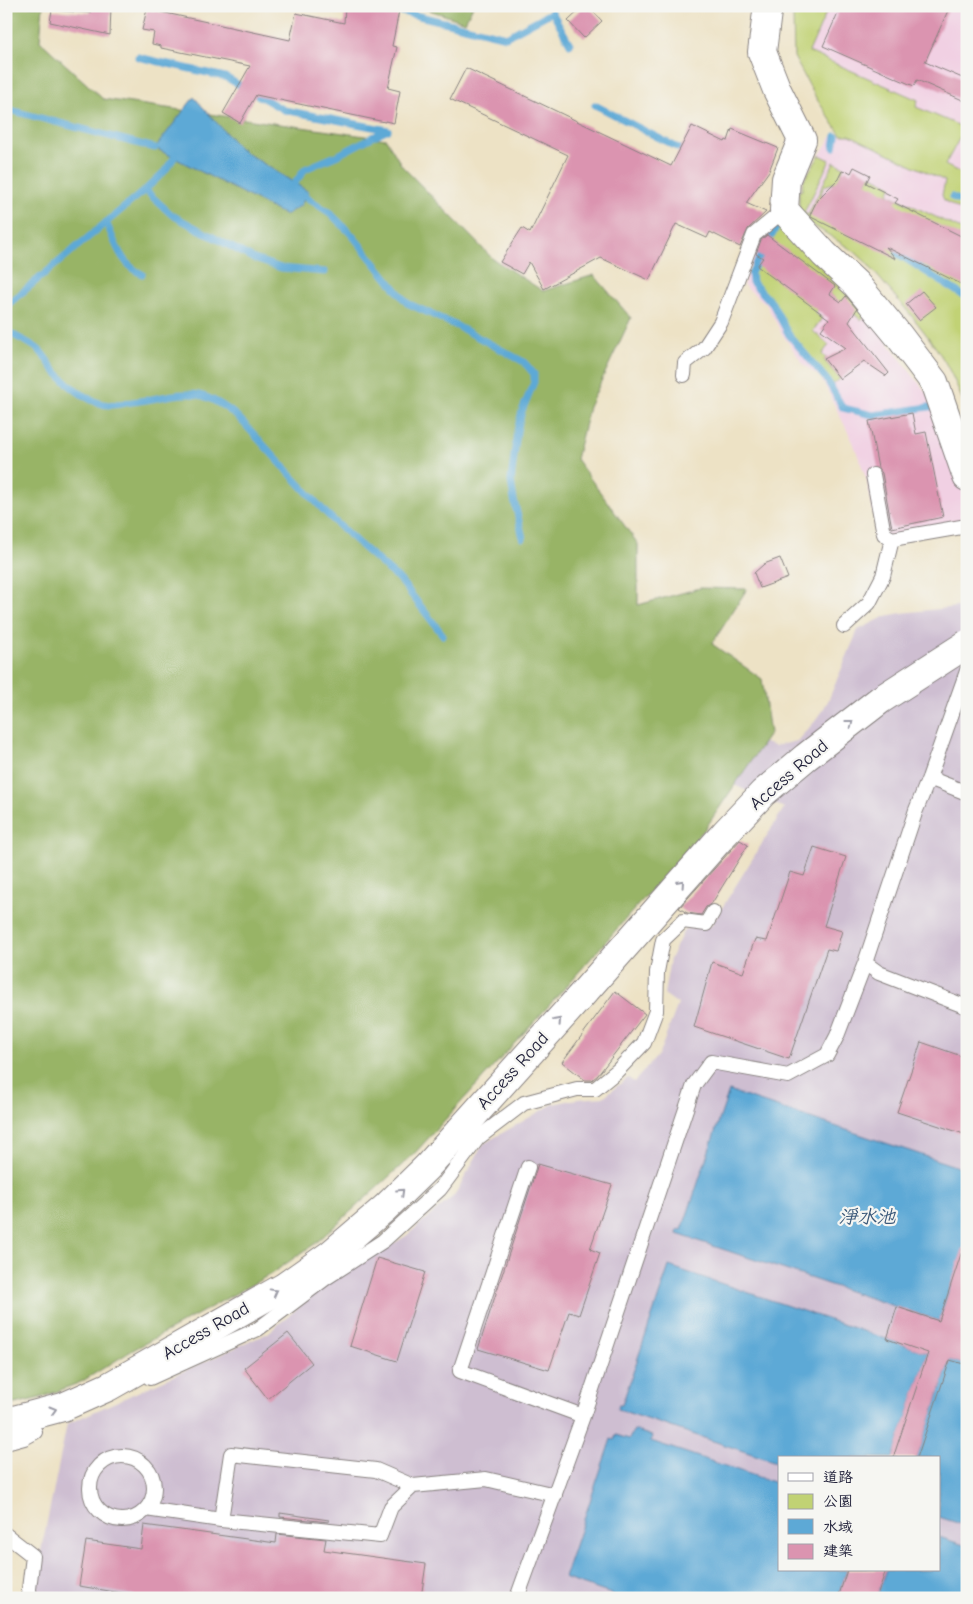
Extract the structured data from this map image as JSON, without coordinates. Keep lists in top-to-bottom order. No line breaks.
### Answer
{"streets":{"street":["Access Road"]},"one_way":["Access Road"],"water":["淨水池"],"legend":["道路","公園","水域","建築"]}
